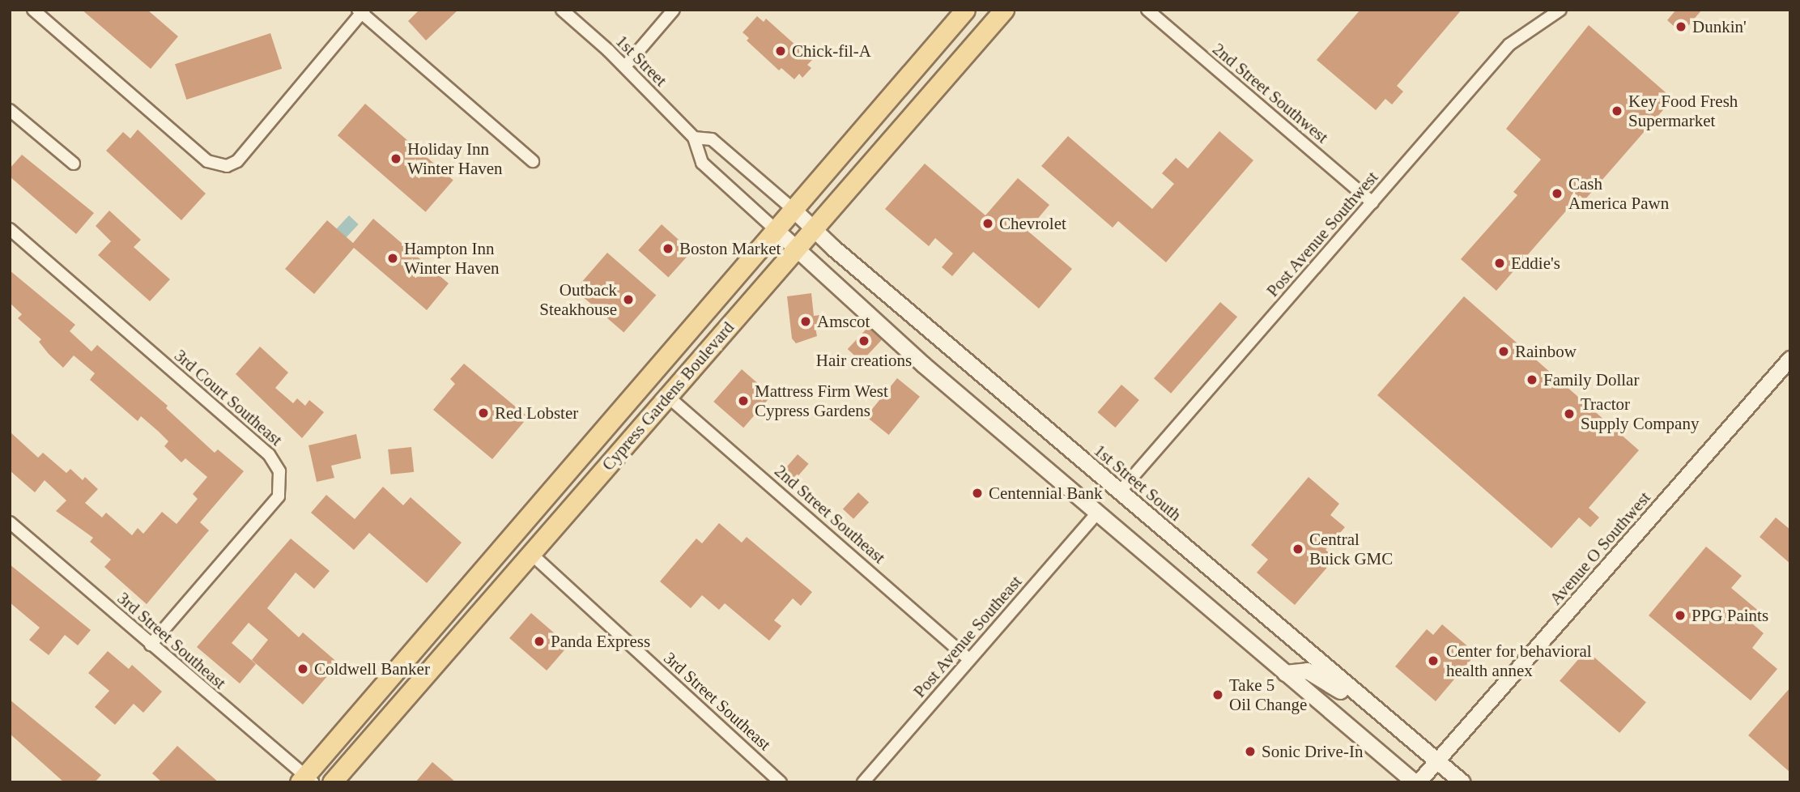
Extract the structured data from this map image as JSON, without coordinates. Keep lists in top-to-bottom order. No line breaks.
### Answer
{"streets":{"main road":["Cypress Gardens Boulevard","1st Street South"],"street":["1st Street","2nd Street Southwest","Post Avenue Southwest","3rd Court Southeast","2nd Street Southeast","Avenue O Southwest","Post Avenue Southeast","3rd Street Southeast"]},"crossings":[["1st Street","Cypress Gardens Boulevard"],["1st Street","1st Street South"],["2nd Street Southwest","Post Avenue Southwest"],["Post Avenue Southwest","1st Street South"],["Cypress Gardens Boulevard","1st Street South"],["Cypress Gardens Boulevard","2nd Street Southeast"],["Cypress Gardens Boulevard","3rd Street Southeast"],["3rd Court Southeast","3rd Street Southeast"],["1st Street South","Avenue O Southwest"],["2nd Street Southeast","Post Avenue Southeast"]],"places":["Dunkin'","Chick-fil-A","Key Food Fresh Supermarket","Holiday Inn Winter Haven","Cash America Pawn","Chevrolet","Boston Market","Hampton Inn Winter Haven","Eddie's","Outback Steakhouse","Amscot","Hair creations","Rainbow","Family Dollar","Mattress Firm West Cypress Gardens","Red Lobster","Tractor Supply Company","Centennial Bank","Central Buick GMC","PPG Paints","Panda Express","Center for behavioral health annex","Coldwell Banker","Take 5 Oil Change","Sonic Drive-In"]}
